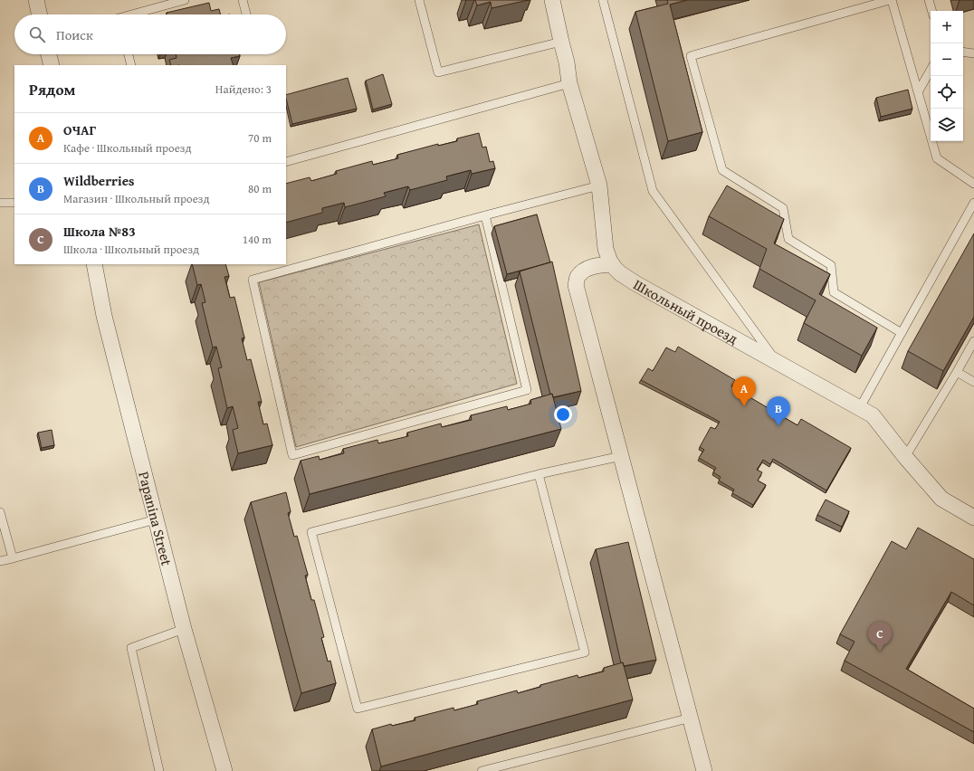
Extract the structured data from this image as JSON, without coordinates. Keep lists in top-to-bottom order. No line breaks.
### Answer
{"streets":{"street":["Школьный проезд","Papanina Street"]},"page":{"map_buttons":["+","−"],"search":"Поиск","heading":["Рядом","Найдено: 3"],"list":[{"mark":"A","name":"ОЧАГ","note":"Кафе · Школьный проезд","value":"70 m"},{"mark":"B","name":"Wildberries","note":"Магазин · Школьный проезд","value":"80 m"},{"mark":"C","name":"Школа №83","note":"Школа · Школьный проезд","value":"140 m"}],"pins":["A","B","C"]}}
